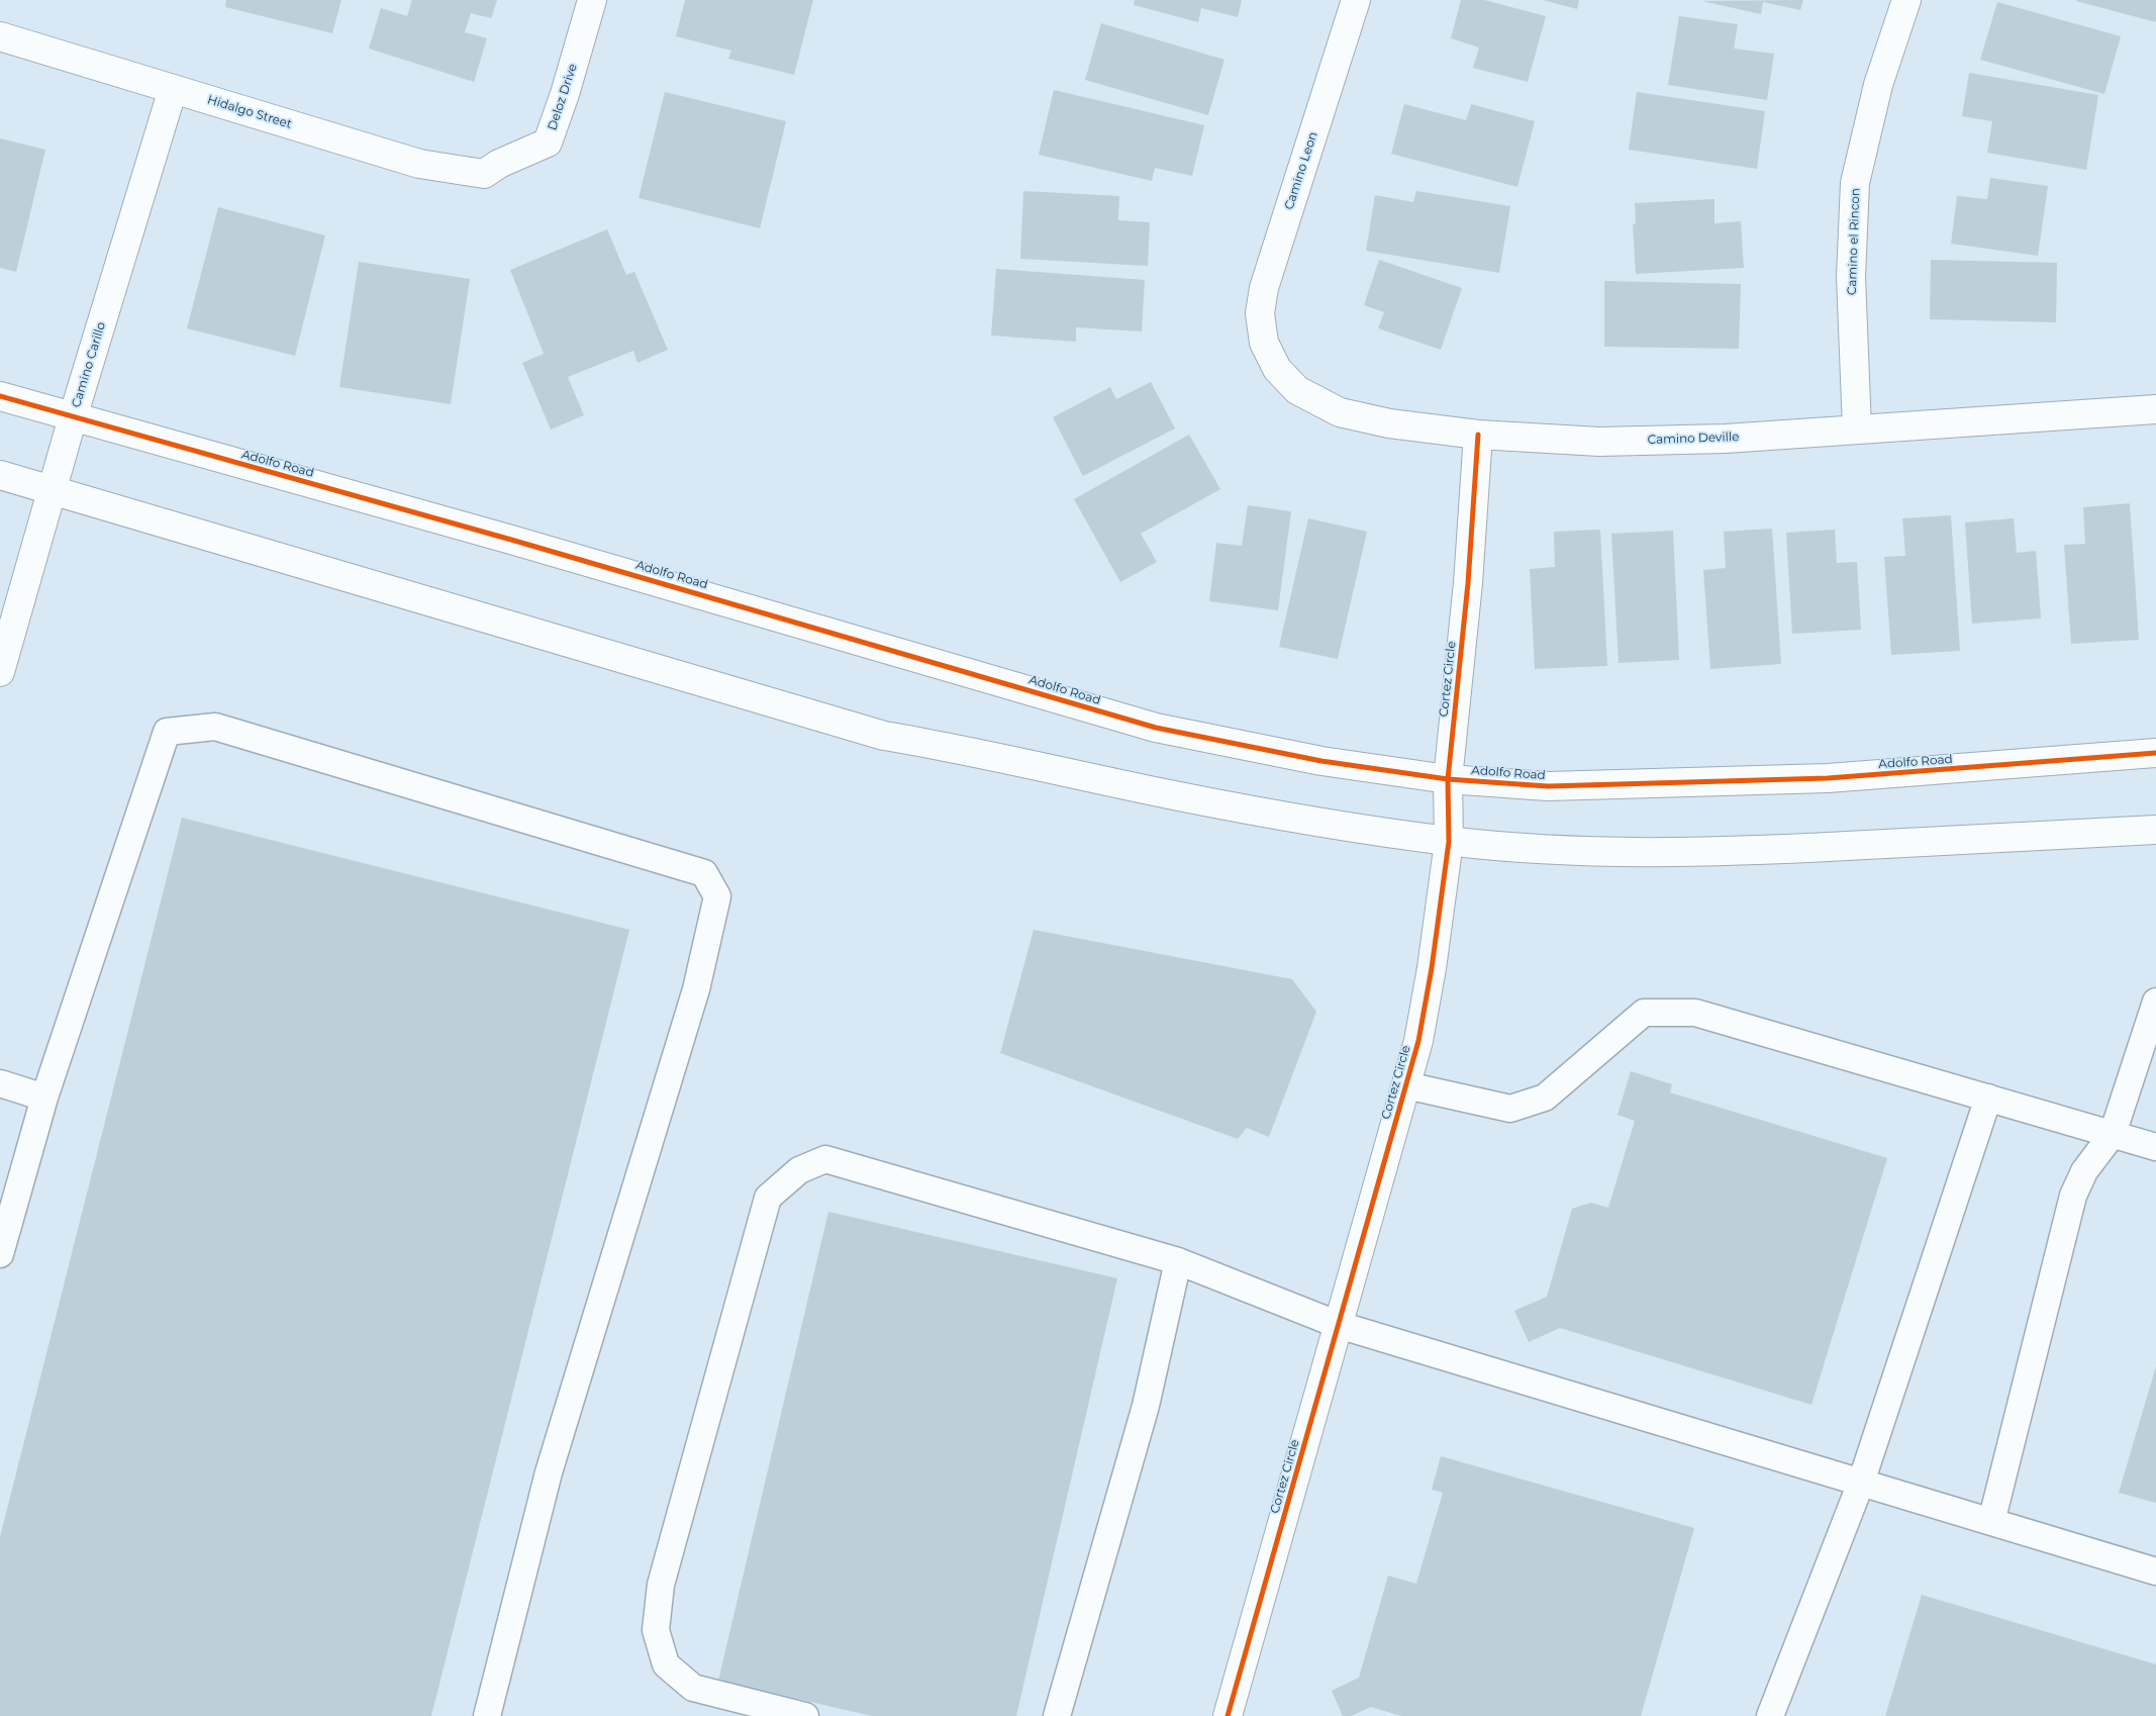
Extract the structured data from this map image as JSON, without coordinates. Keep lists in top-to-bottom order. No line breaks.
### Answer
{"streets":{"street":["Deloz Drive","Hidalgo Street","Camino Leon","Camino el Rincon","Camino Carillo","Camino Deville","Adolfo Road","Cortez Circle"]},"crossings":[["Deloz Drive","Hidalgo Street"],["Hidalgo Street","Camino Carillo"],["Camino Leon","Camino Deville"],["Camino el Rincon","Camino Deville"],["Camino Carillo","Adolfo Road"],["Camino Deville","Cortez Circle"],["Adolfo Road","Cortez Circle"]]}
